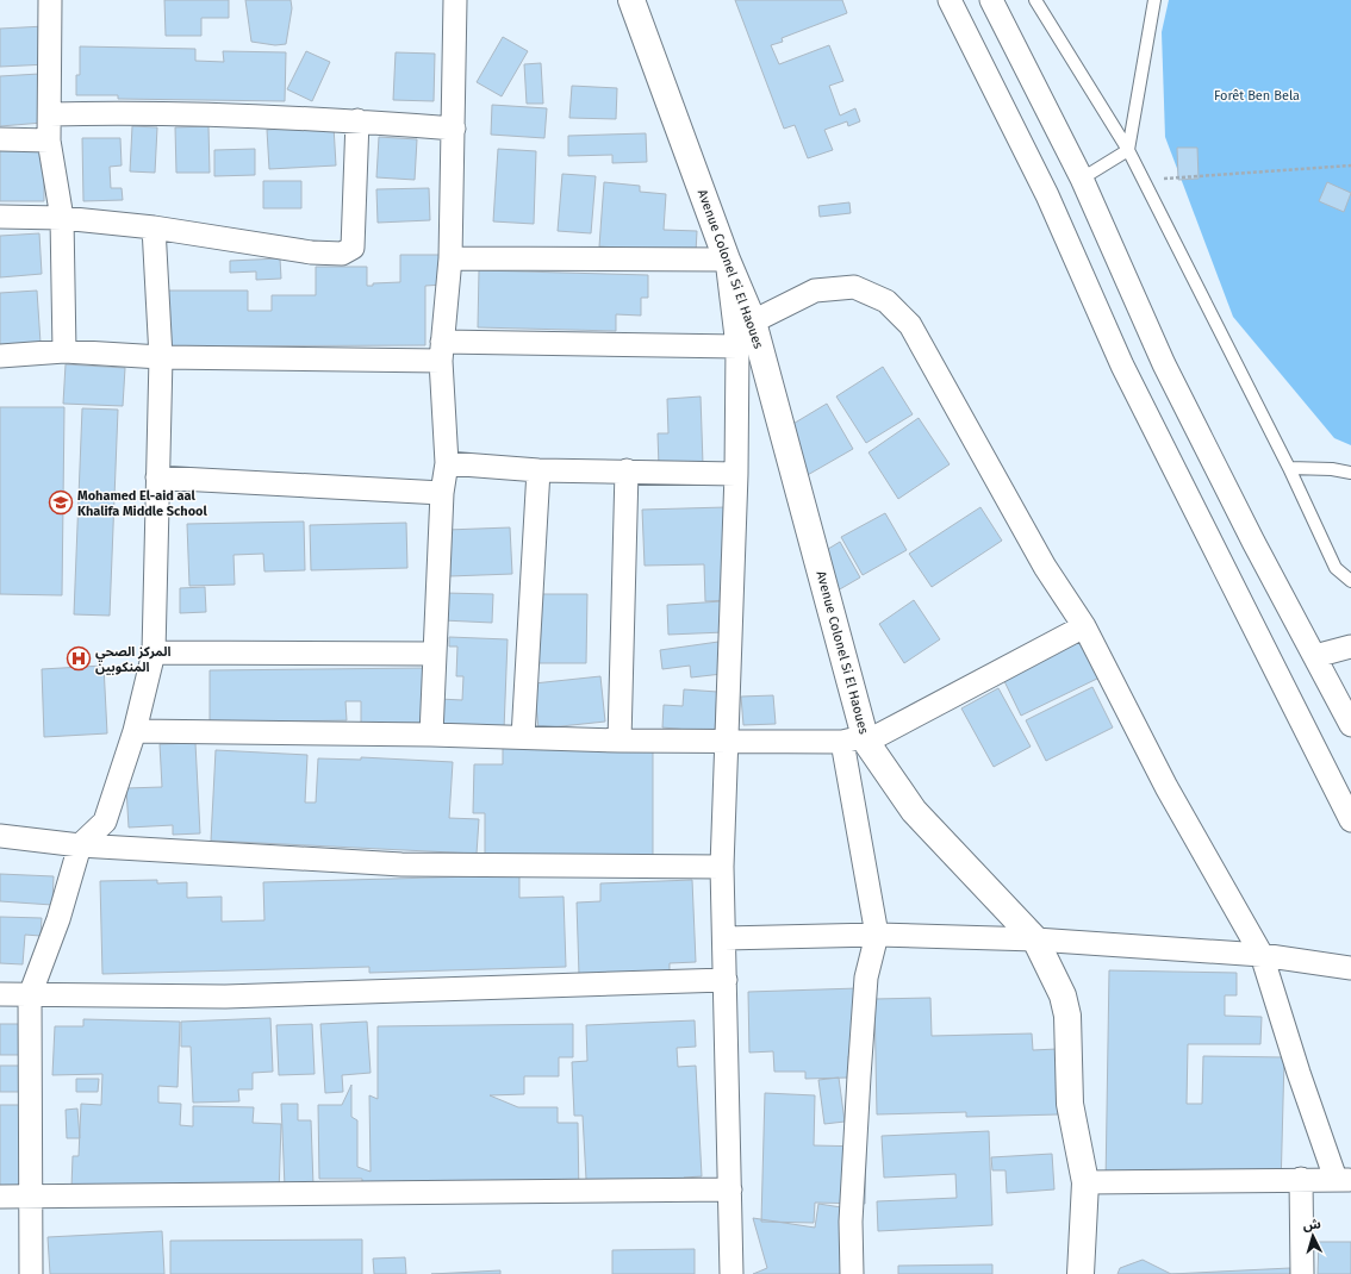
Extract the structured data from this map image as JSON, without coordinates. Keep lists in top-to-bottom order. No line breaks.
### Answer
{"streets":{"street":["Avenue Colonel Si El Haoues"]},"parks":["Forêt Ben Bela"],"places":{"school or university":["Mohamed El-aid aal Khalifa Middle School"],"hospital":["المركز الصحي المنكوبين"]},"north":"top"}
